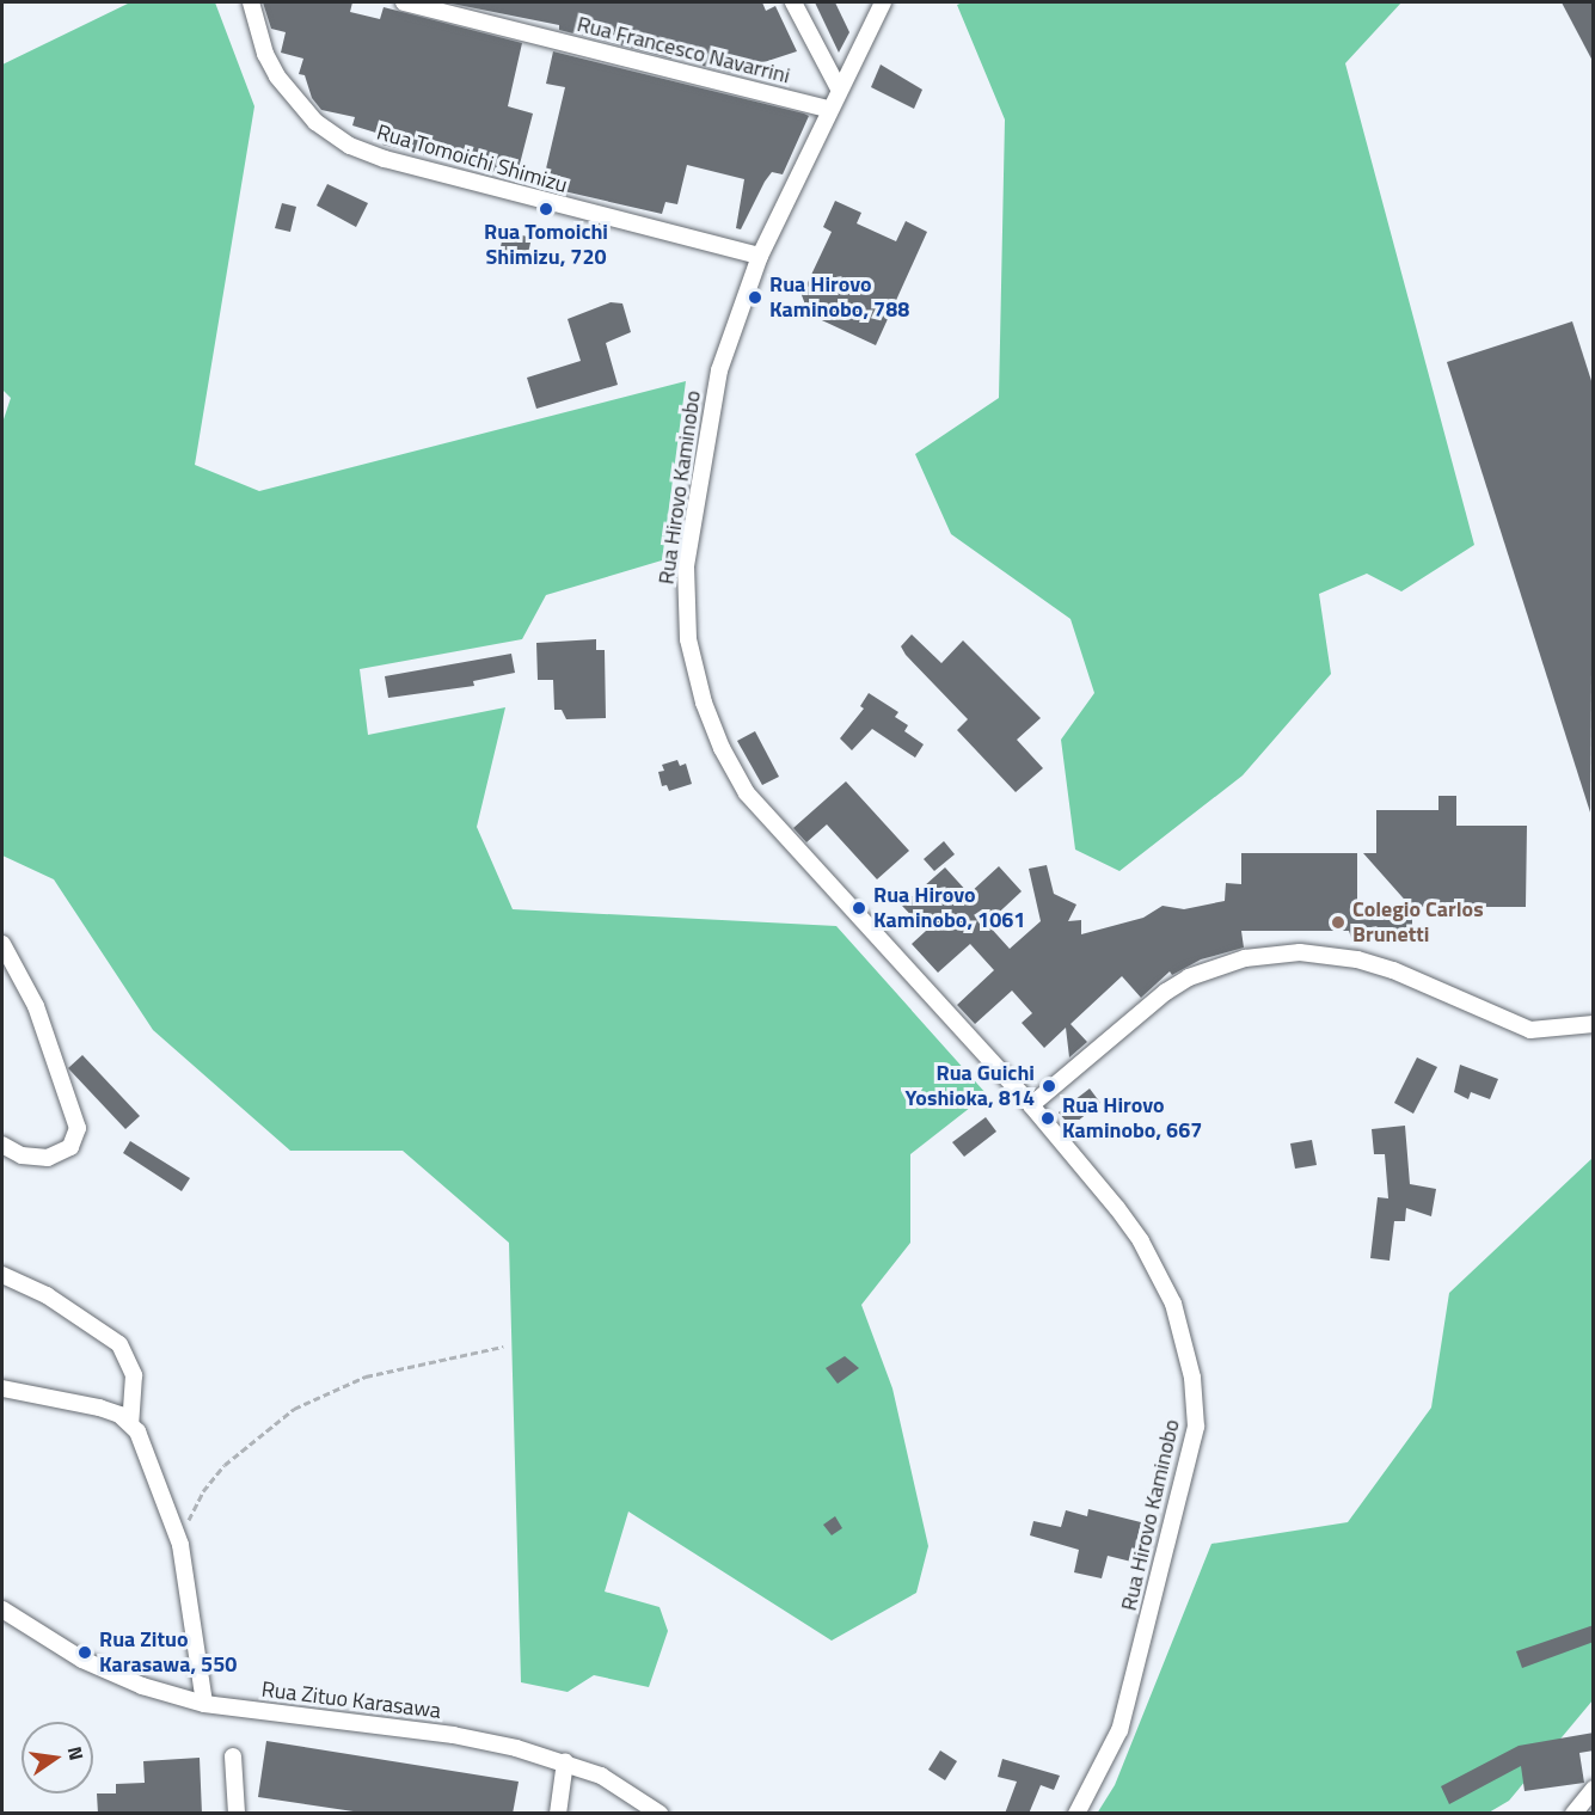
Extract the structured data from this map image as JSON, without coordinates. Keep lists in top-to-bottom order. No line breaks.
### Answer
{"streets":{"street":["Rua Francesco Navarrini","Rua Tomoichi Shimizu","Rua Hirovo Kaminobo","Rua Zituo Karasawa"]},"crossings":[["Rua Francesco Navarrini","Rua Hirovo Kaminobo"],["Rua Tomoichi Shimizu","Rua Hirovo Kaminobo"]],"places":["Rua Tomoichi Shimizu, 720","Rua Hirovo Kaminobo, 788","Rua Hirovo Kaminobo, 1061","Colegio Carlos Brunetti","Rua Guichi Yoshioka, 814","Rua Hirovo Kaminobo, 667","Rua Zituo Karasawa, 550"],"north":"right"}
